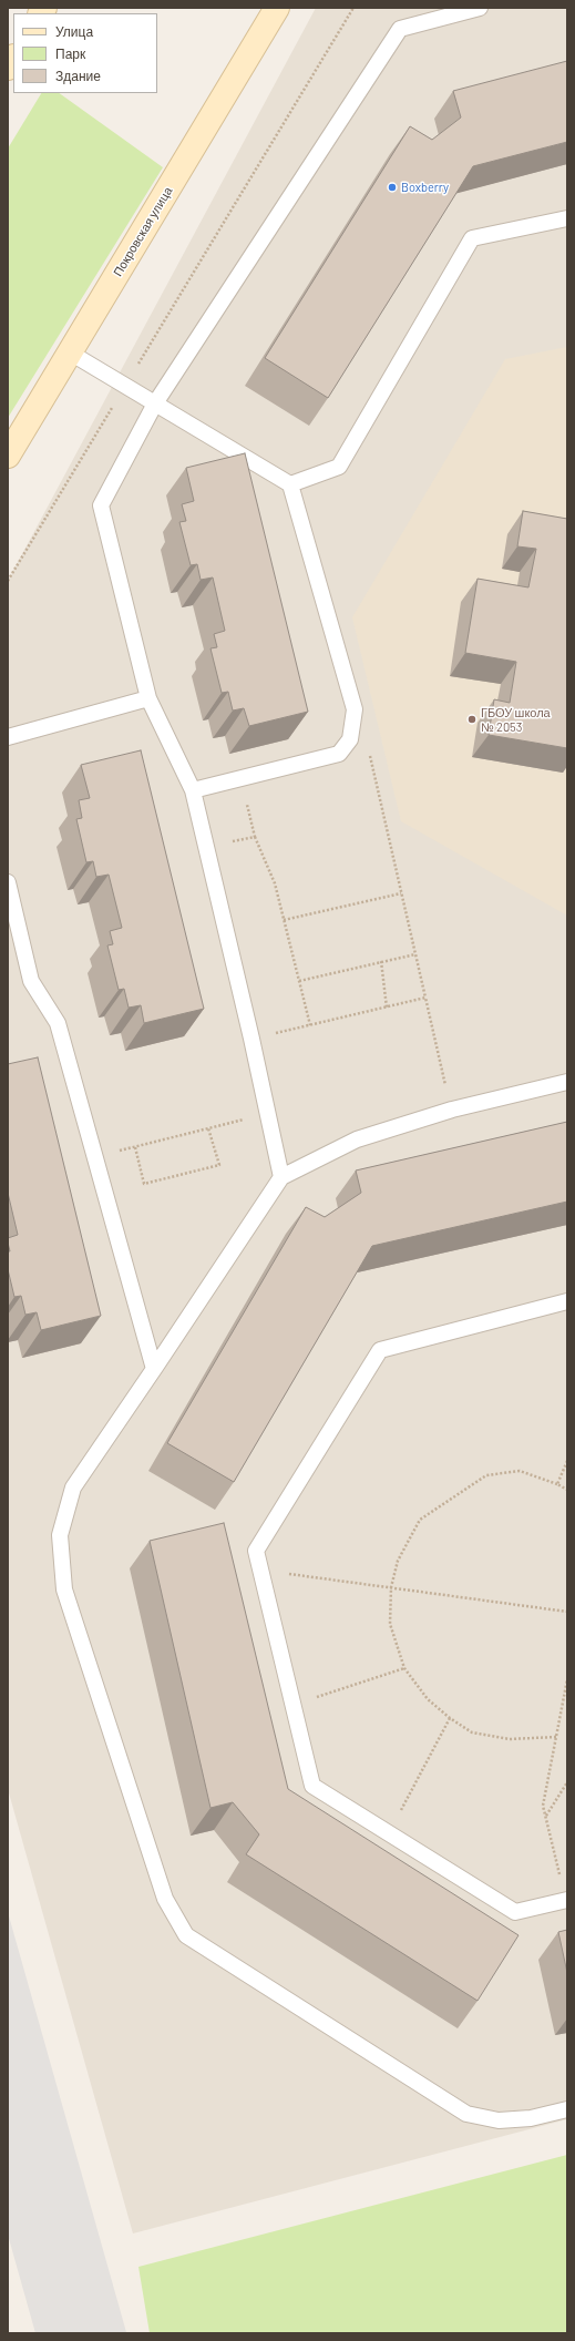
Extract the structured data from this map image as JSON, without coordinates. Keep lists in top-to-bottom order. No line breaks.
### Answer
{"streets":{"main road":["Покровская улица"]},"places":["Boxberry","ГБОУ школа № 2053"],"legend":["Улица","Парк","Здание"]}
